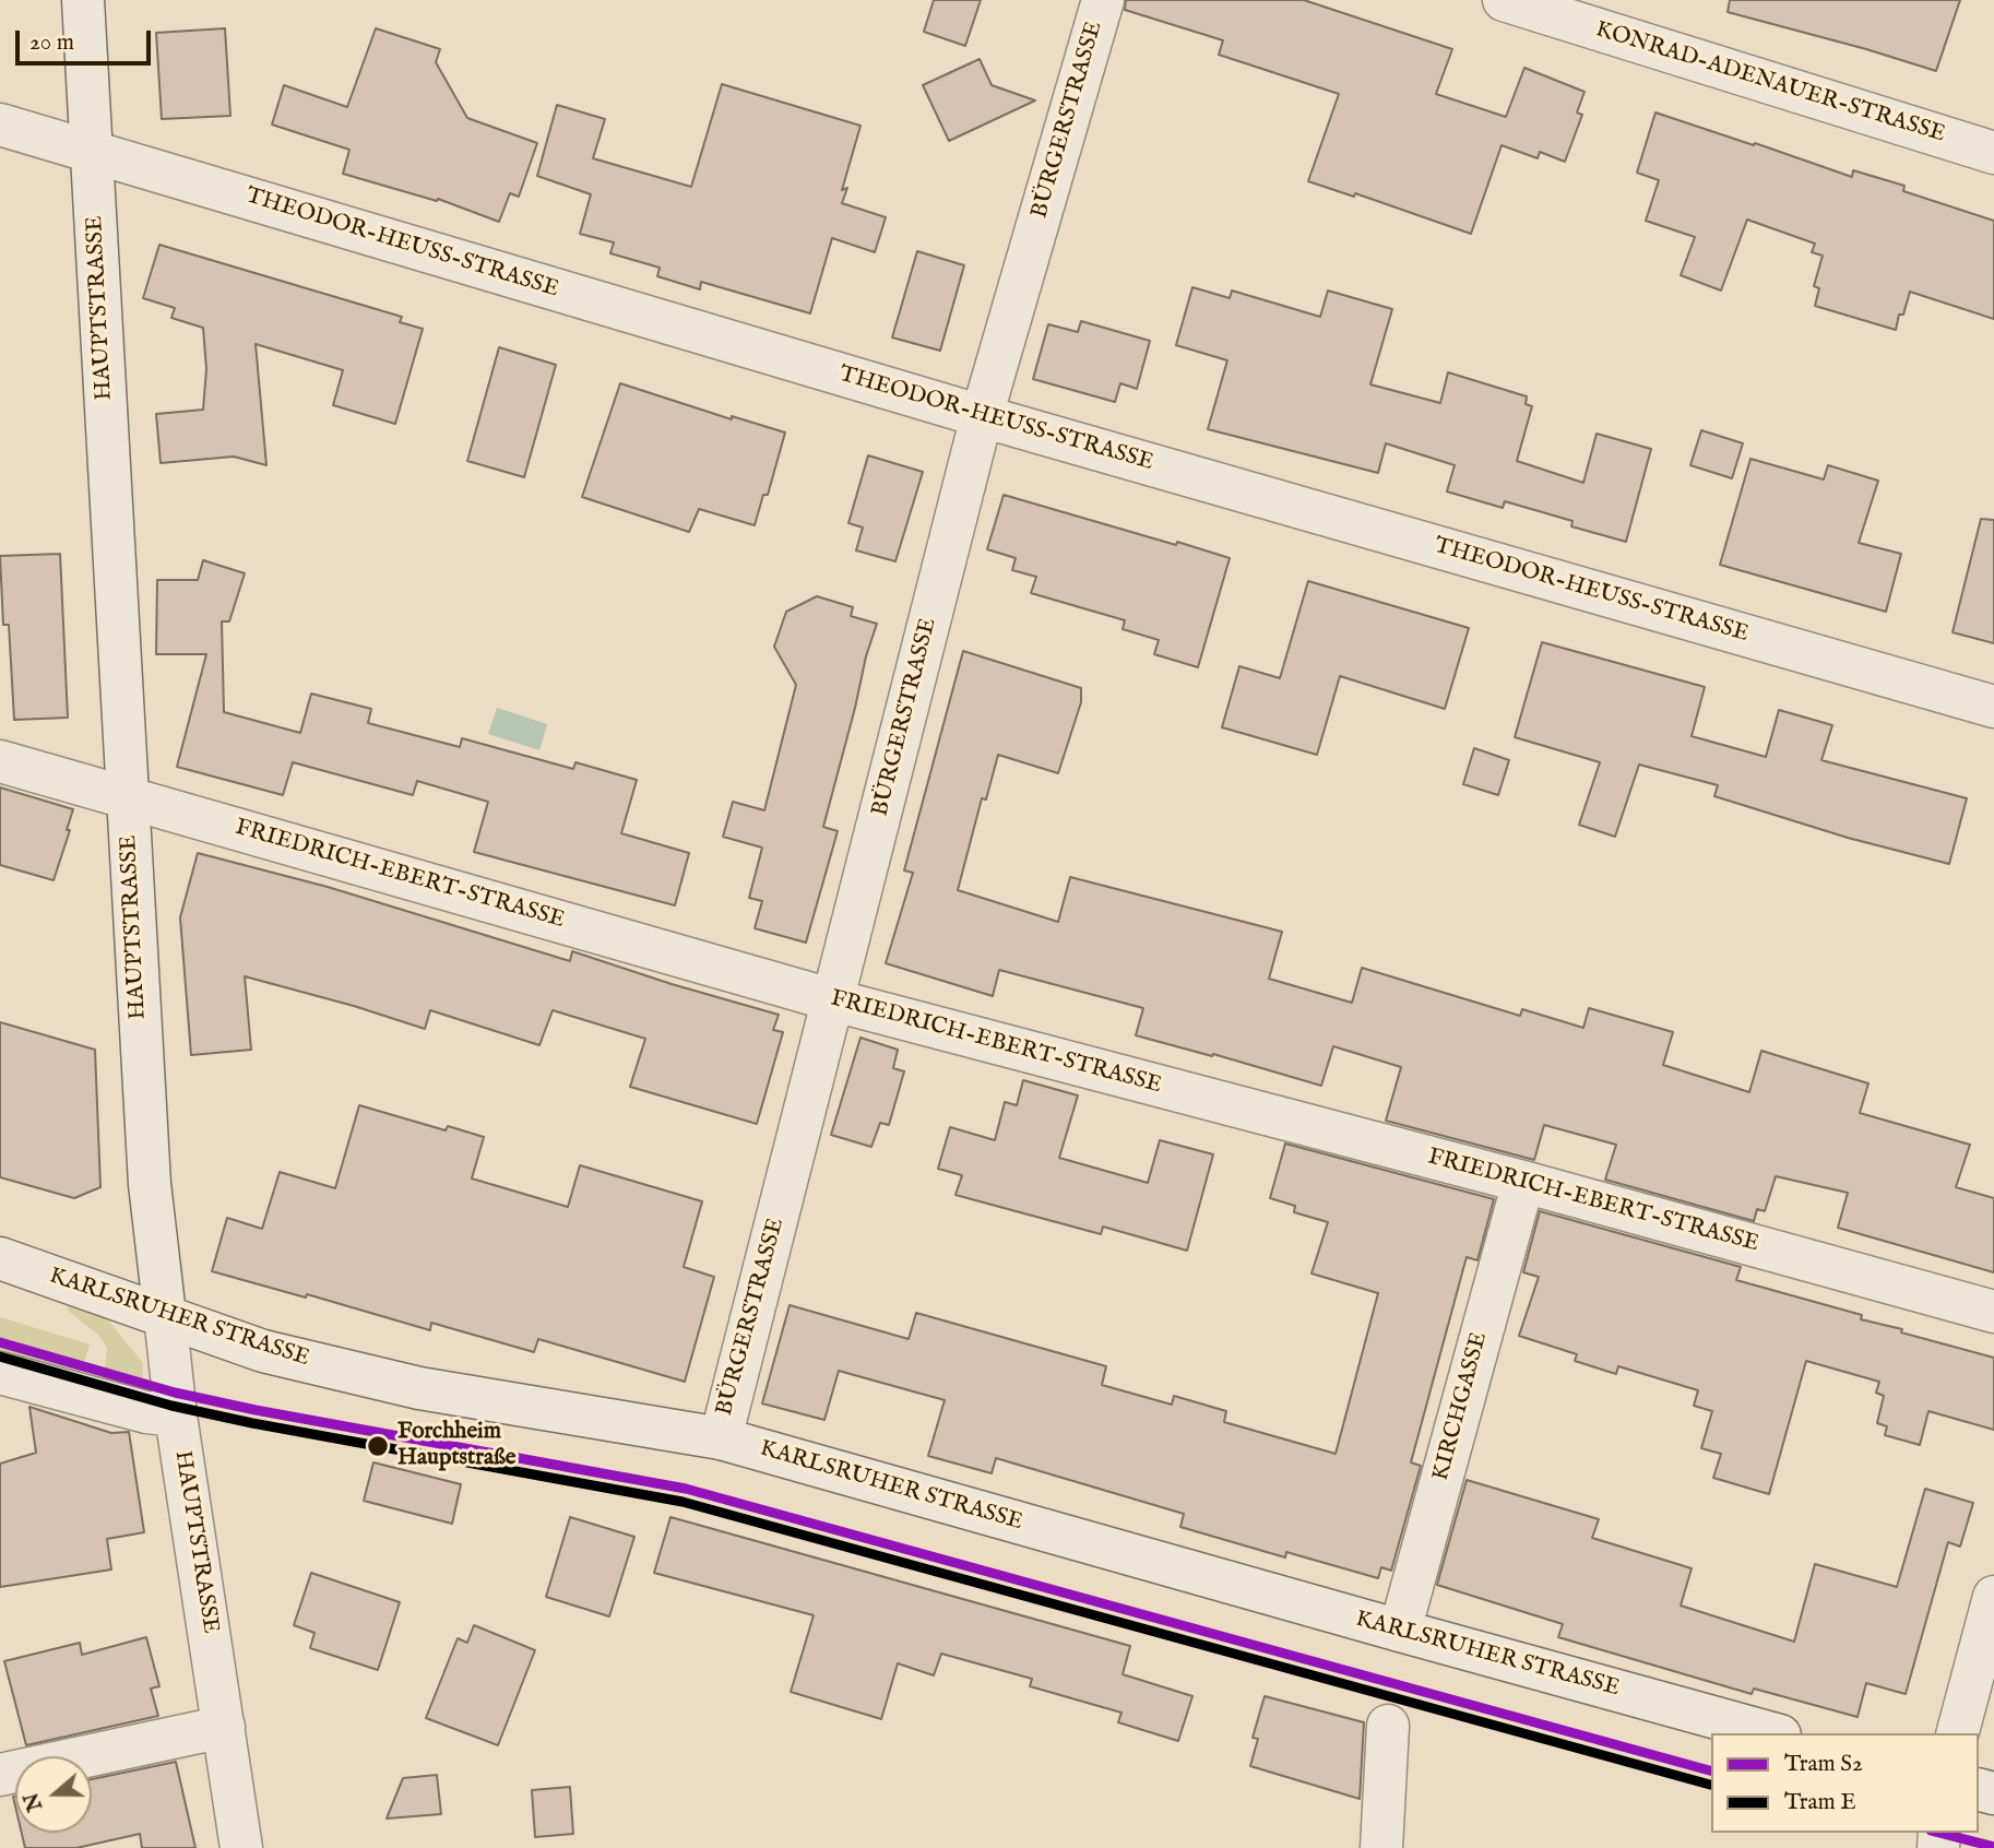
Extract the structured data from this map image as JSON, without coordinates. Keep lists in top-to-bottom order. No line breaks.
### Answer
{"streets":{"street":["KONRAD-ADENAUER-STRASSE","BÜRGERSTRASSE","THEODOR-HEUSS-STRASSE","HAUPTSTRASSE","FRIEDRICH-EBERT-STRASSE","KARLSRUHER STRASSE","KIRCHGASSE"]},"crossings":[["BÜRGERSTRASSE","THEODOR-HEUSS-STRASSE"],["BÜRGERSTRASSE","FRIEDRICH-EBERT-STRASSE"],["BÜRGERSTRASSE","KARLSRUHER STRASSE"],["THEODOR-HEUSS-STRASSE","HAUPTSTRASSE"],["HAUPTSTRASSE","FRIEDRICH-EBERT-STRASSE"],["HAUPTSTRASSE","KARLSRUHER STRASSE"],["FRIEDRICH-EBERT-STRASSE","KIRCHGASSE"],["KARLSRUHER STRASSE","KIRCHGASSE"]],"places":["Forchheim Hauptstraße"],"lines":["tram line S2","tram line E"],"legend":["Tram S2","Tram E"],"scale_bar":"20 m","north":"left"}
